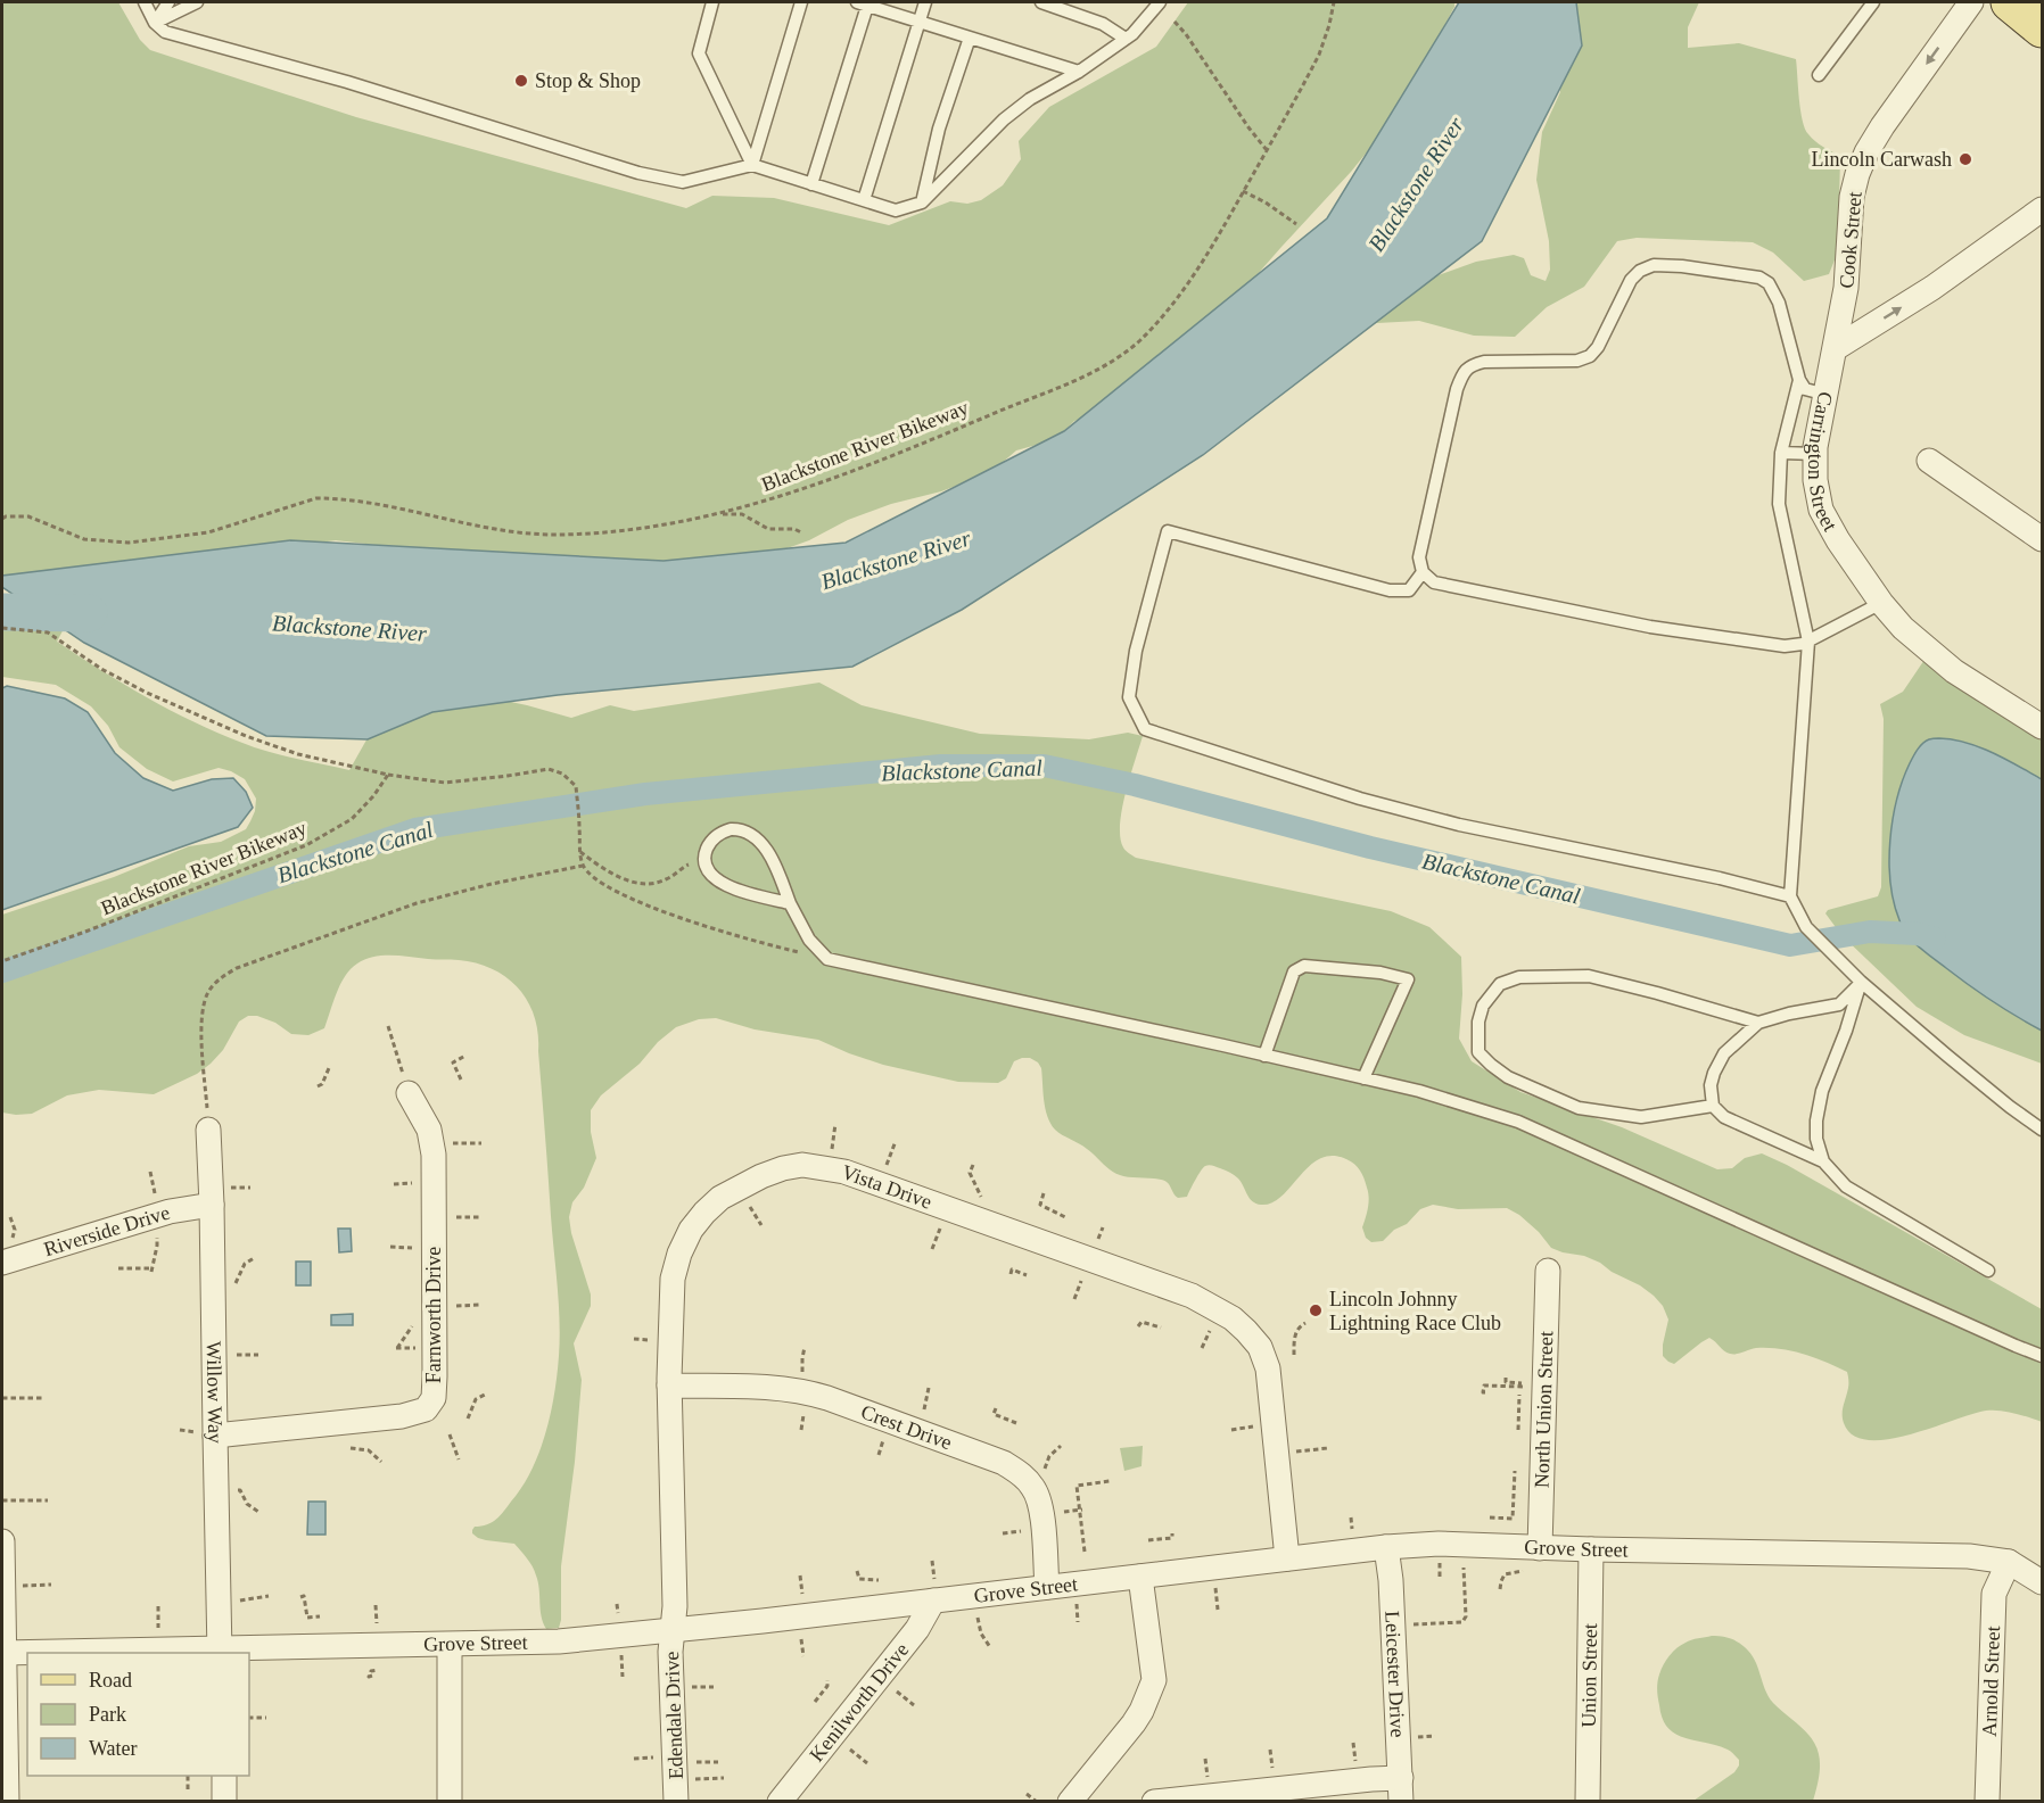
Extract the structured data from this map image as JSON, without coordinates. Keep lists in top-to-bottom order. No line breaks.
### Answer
{"streets":{"street":["Cook Street","Carrington Street","Vista Drive","Riverside Drive","Farnworth Drive","Willow Way","North Union Street","Crest Drive","Grove Street","Leicester Drive","Union Street","Arnold Street","Kenilworth Drive","Edendale Drive"],"path":["Blackstone River Bikeway"]},"crossings":[["Cook Street","Carrington Street"],["Vista Drive","Crest Drive"],["Vista Drive","Grove Street"],["Vista Drive","Edendale Drive"],["Riverside Drive","Willow Way"],["Farnworth Drive","Willow Way"],["Willow Way","Grove Street"],["North Union Street","Grove Street"],["Crest Drive","Grove Street"],["Grove Street","Leicester Drive"],["Grove Street","Union Street"],["Grove Street","Arnold Street"],["Grove Street","Kenilworth Drive"],["Grove Street","Edendale Drive"]],"one_way":["Cook Street"],"water":["Blackstone River","Blackstone Canal"],"places":["Stop & Shop","Lincoln Carwash","Lincoln Johnny Lightning Race Club"],"legend":["Road","Park","Water"]}
